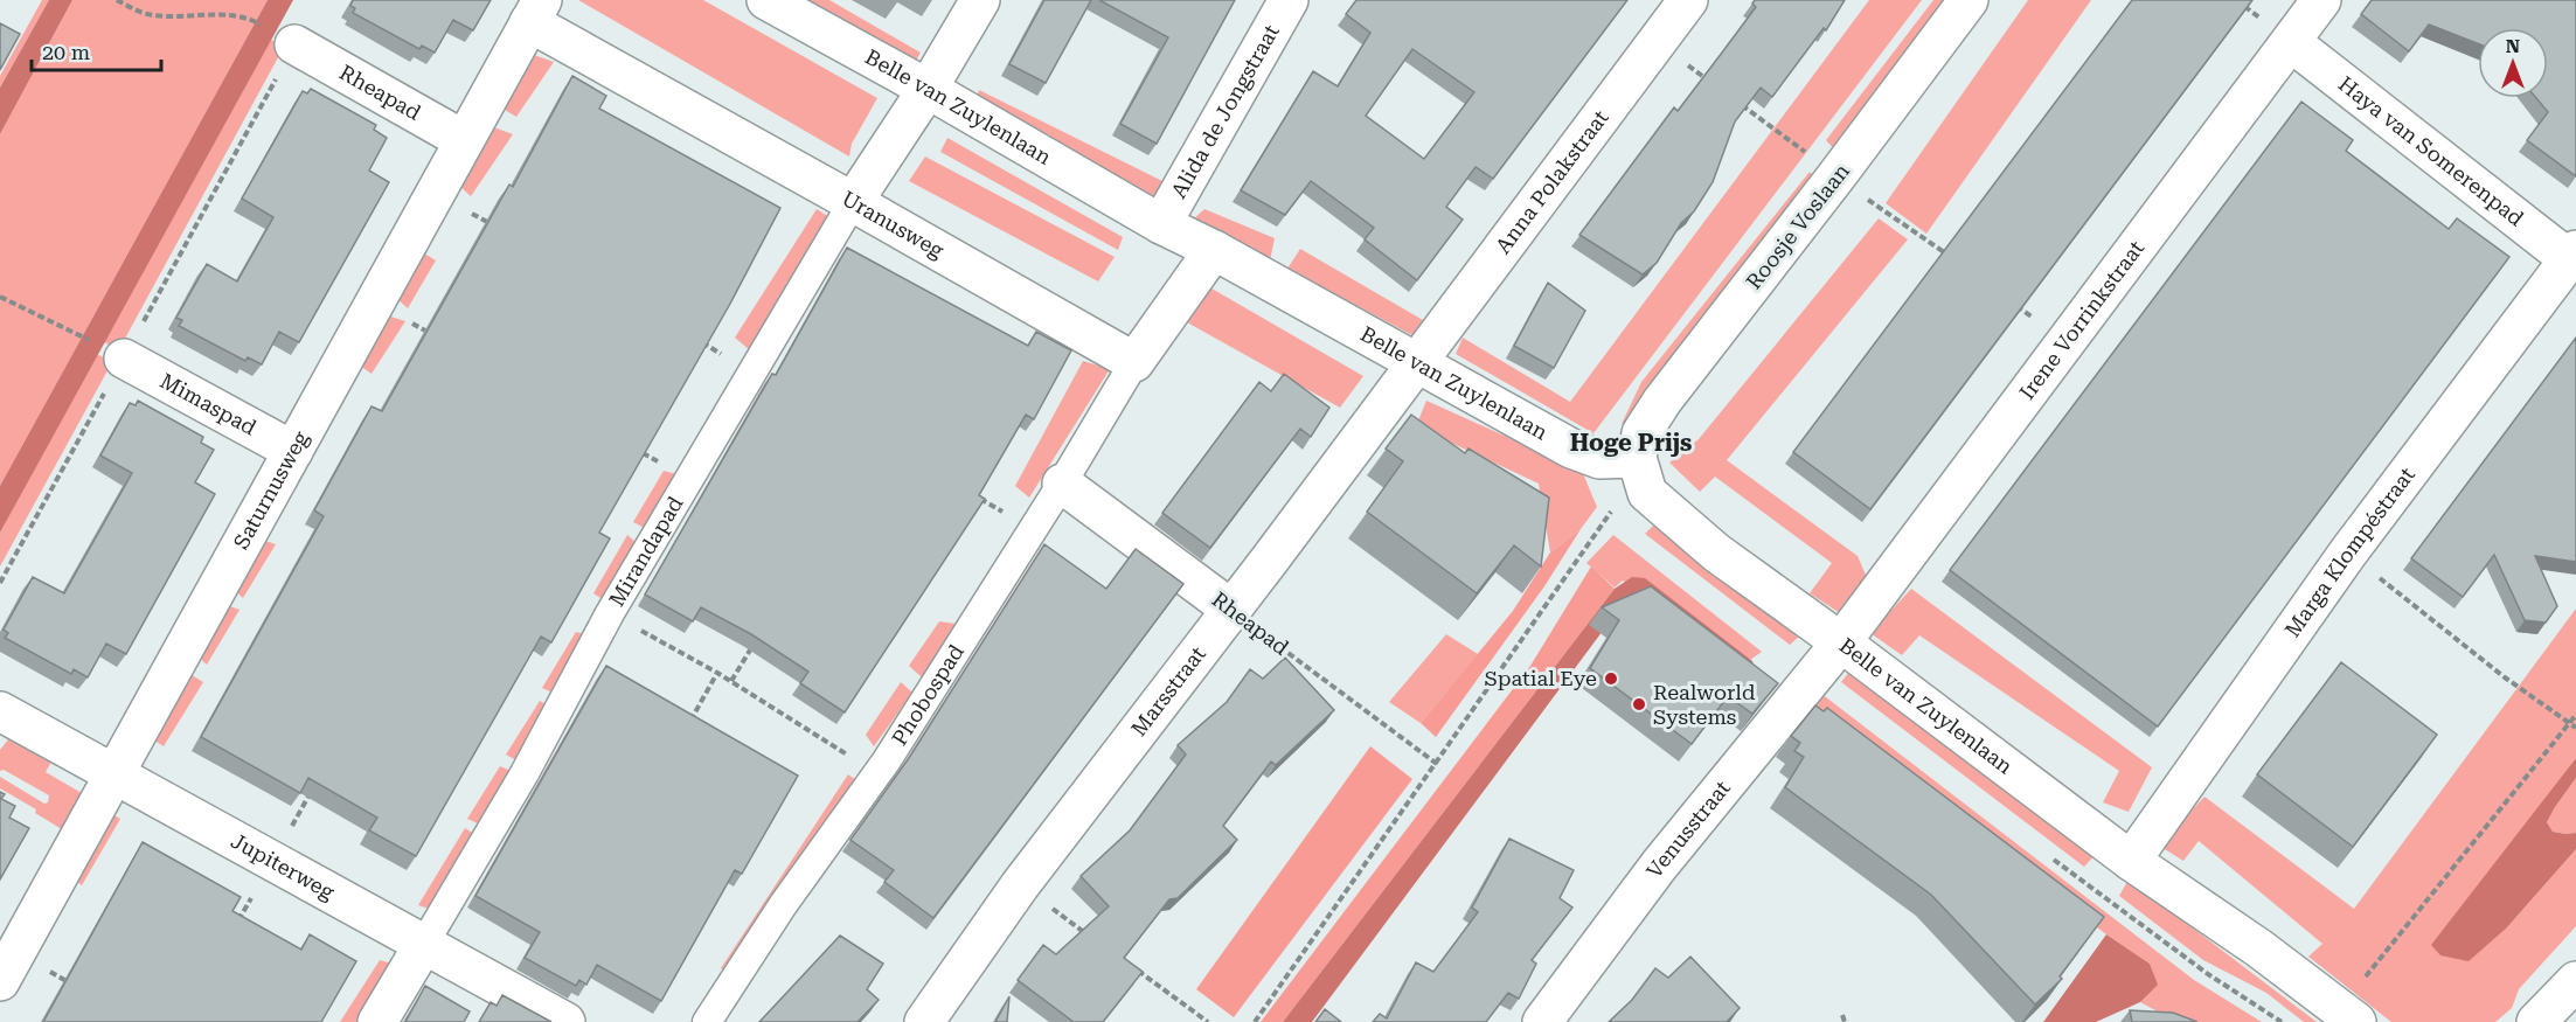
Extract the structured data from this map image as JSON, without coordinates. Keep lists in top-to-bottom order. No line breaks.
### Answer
{"streets":{"street":["Rheapad","Belle van Zuylenlaan","Alida de Jongstraat","Haya van Somerenpad","Anna Polakstraat","Uranusweg","Roosje Voslaan","Irene Vorrinkstraat","Mimaspad","Saturnusweg","Mirandapad","Marga Klompéstraat","Marsstraat","Phobospad","Venusstraat","Jupiterweg"]},"crossings":[["Rheapad","Saturnusweg"],["Rheapad","Marsstraat"],["Rheapad","Phobospad"],["Belle van Zuylenlaan","Alida de Jongstraat"],["Belle van Zuylenlaan","Anna Polakstraat"],["Belle van Zuylenlaan","Roosje Voslaan"],["Belle van Zuylenlaan","Irene Vorrinkstraat"],["Belle van Zuylenlaan","Mirandapad"],["Belle van Zuylenlaan","Marga Klompéstraat"],["Belle van Zuylenlaan","Marsstraat"],["Belle van Zuylenlaan","Venusstraat"],["Haya van Somerenpad","Irene Vorrinkstraat"],["Haya van Somerenpad","Marga Klompéstraat"],["Anna Polakstraat","Marsstraat"],["Uranusweg","Saturnusweg"],["Uranusweg","Mirandapad"],["Uranusweg","Phobospad"],["Irene Vorrinkstraat","Venusstraat"],["Mimaspad","Saturnusweg"],["Saturnusweg","Jupiterweg"],["Mirandapad","Jupiterweg"]],"districts":["Hoge Prijs"],"places":["Spatial Eye","Realworld Systems"],"scale_bar":"20 m","north":"top"}
